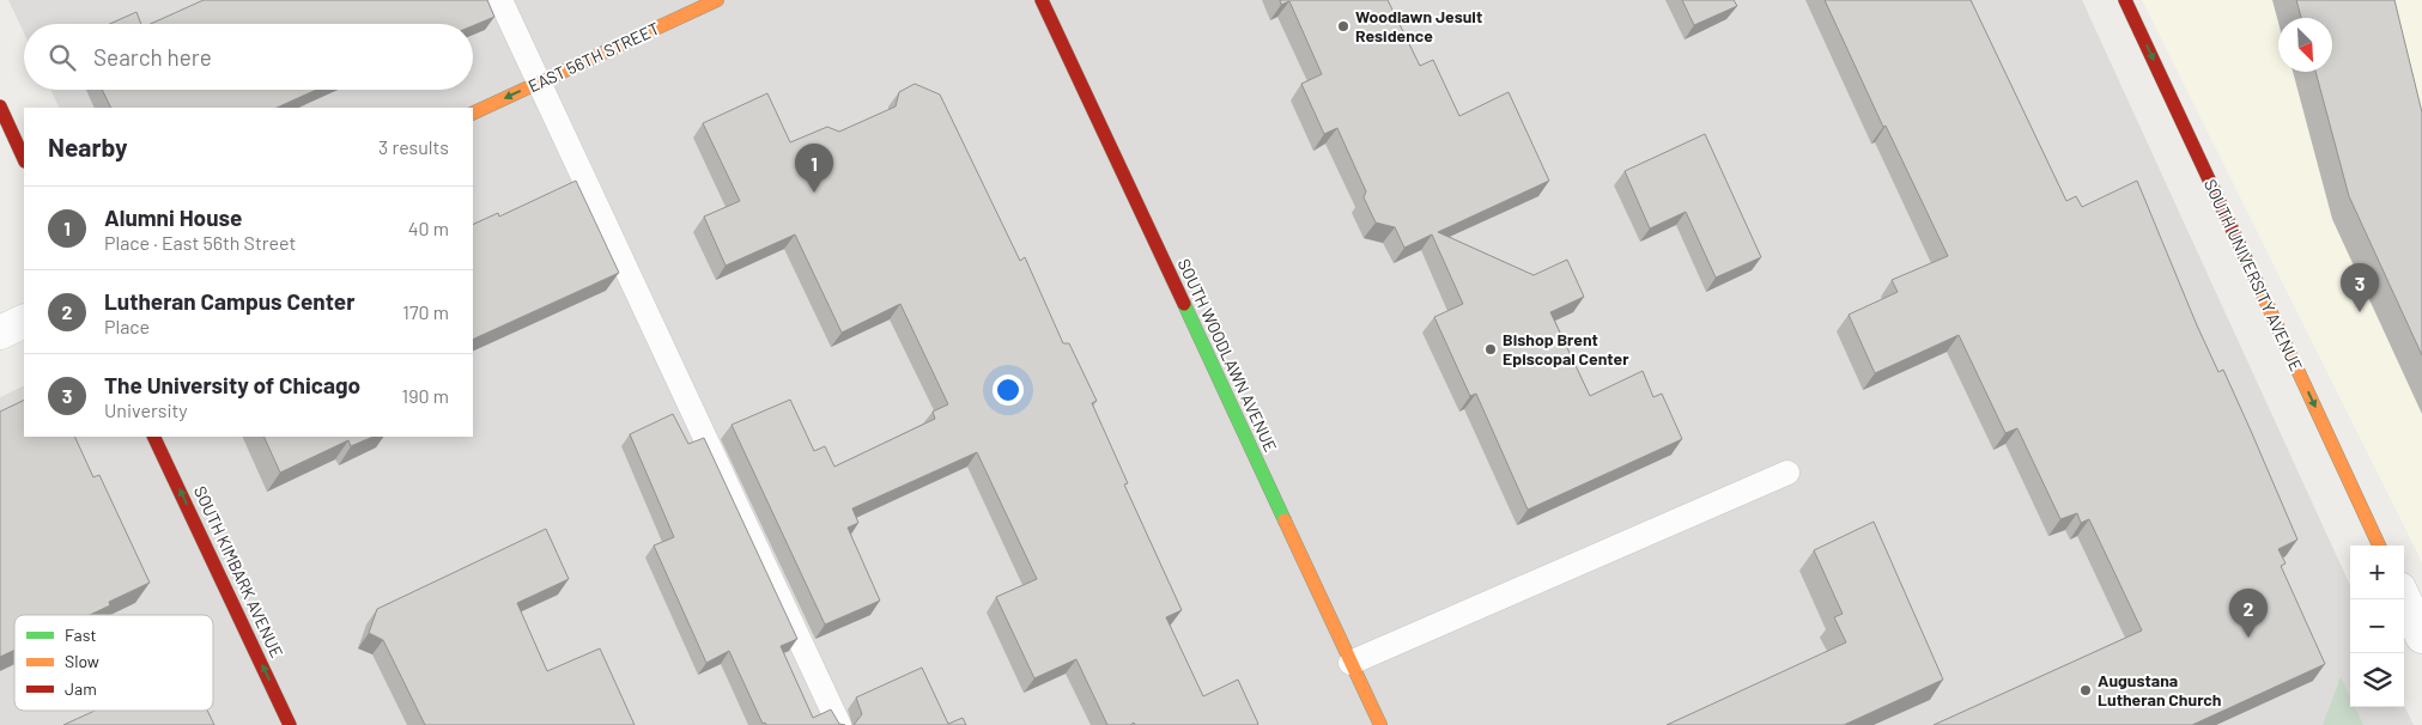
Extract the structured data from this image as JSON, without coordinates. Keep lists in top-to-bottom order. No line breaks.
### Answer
{"streets":{"street":["EAST 56TH STREET","SOUTH UNIVERSITY AVENUE","SOUTH WOODLAWN AVENUE","SOUTH KIMBARK AVENUE"]},"one_way":["SOUTH UNIVERSITY AVENUE","SOUTH KIMBARK AVENUE"],"places":["Woodlawn Jesuit Residence","Bishop Brent Episcopal Center","Augustana Lutheran Church"],"legend":["Fast","Slow","Jam"],"north":"bottom right","page":{"search":"Search here","heading":["Nearby","3 results"],"pins":["1","3","2"],"list":[{"mark":"1","name":"Alumni House","note":"Place · East 56th Street","value":"40 m"},{"mark":"2","name":"Lutheran Campus Center","note":"Place","value":"170 m"},{"mark":"3","name":"The University of Chicago","note":"University","value":"190 m"}],"map_buttons":["+","−"]}}
